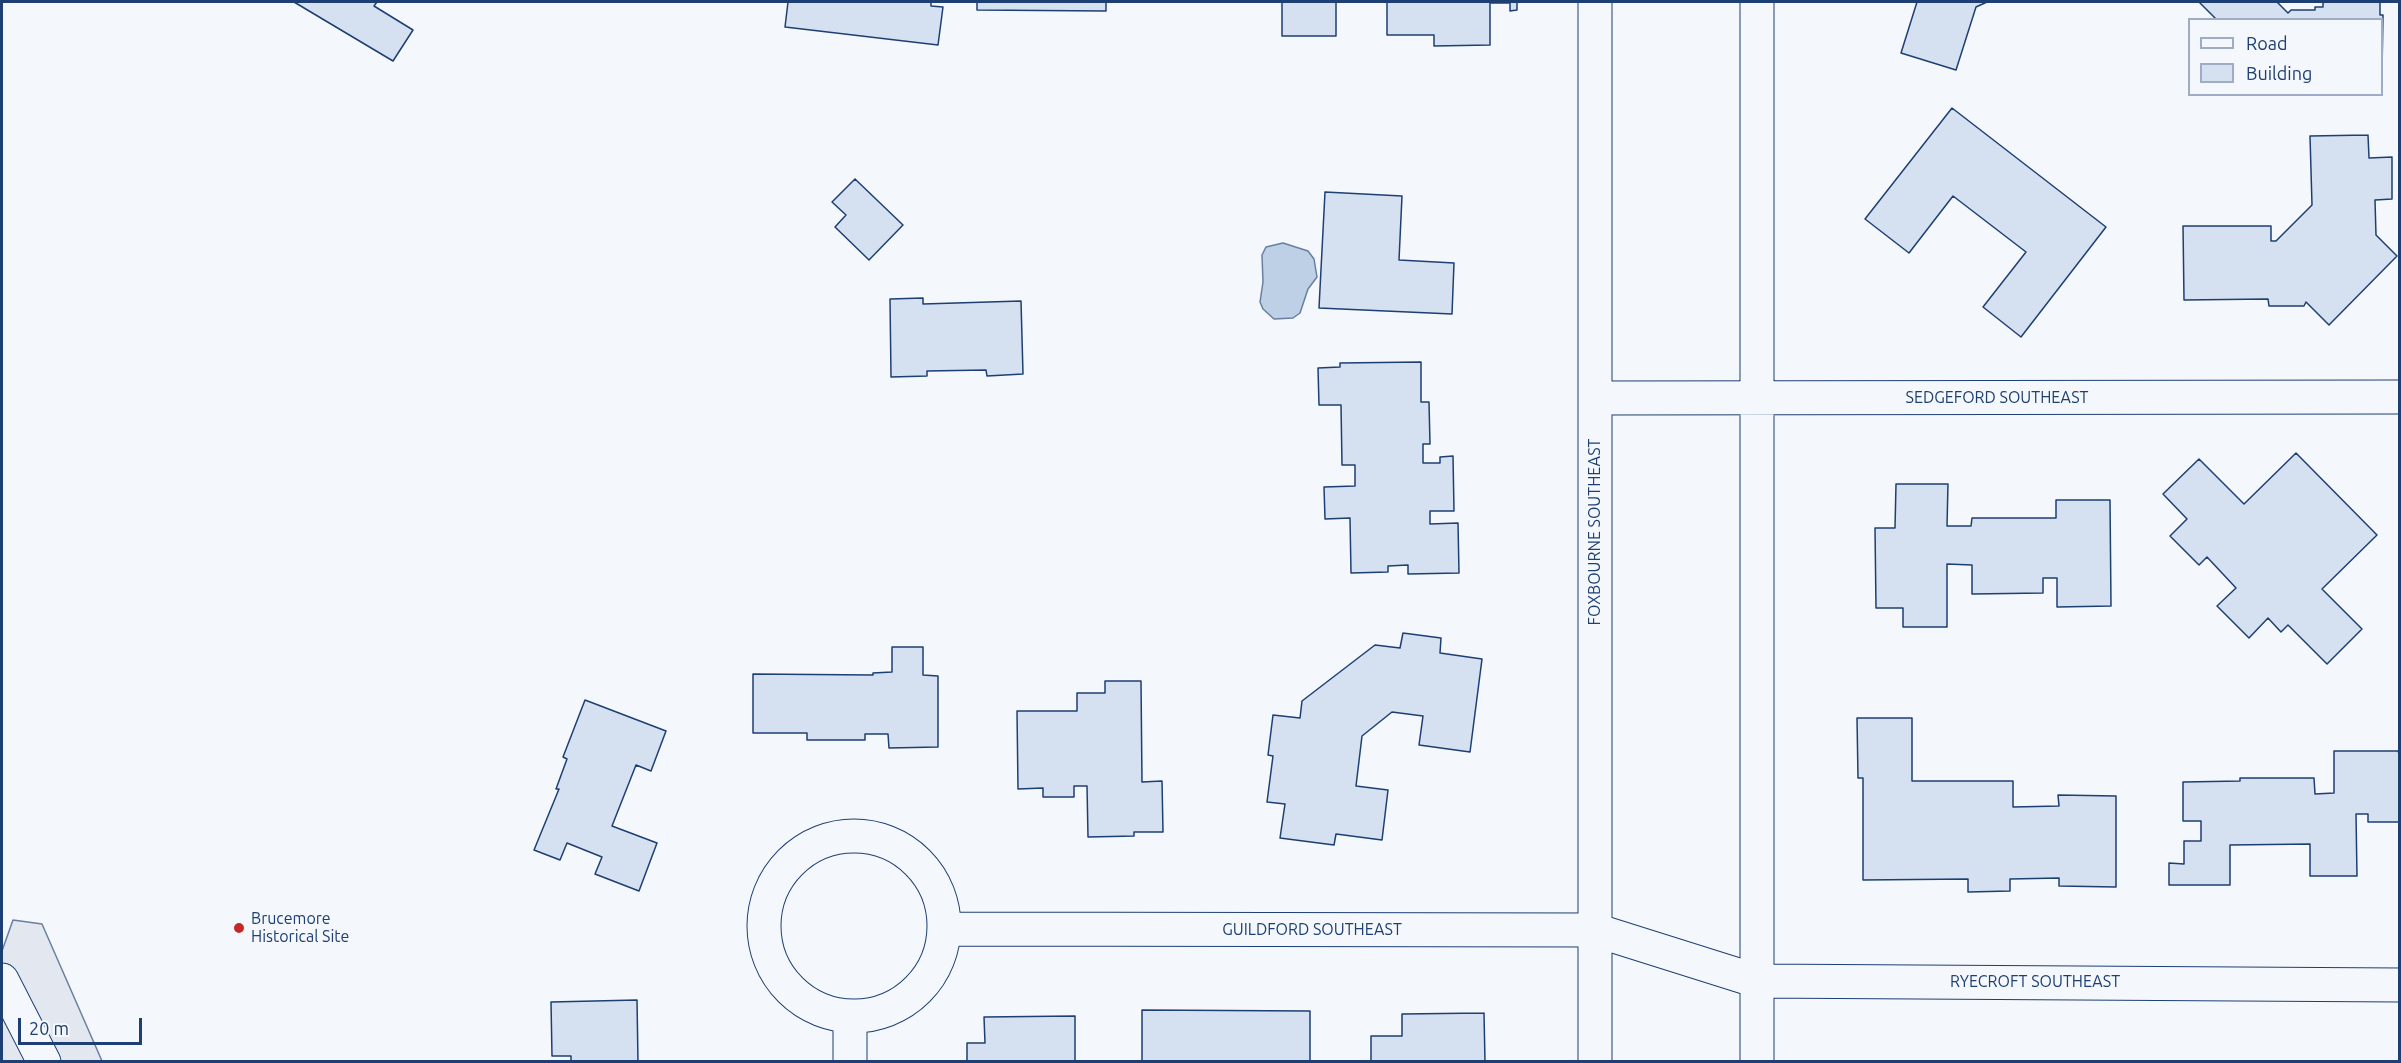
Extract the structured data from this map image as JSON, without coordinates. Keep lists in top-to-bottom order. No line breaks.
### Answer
{"streets":{"street":["SEDGEFORD SOUTHEAST","FOXBOURNE SOUTHEAST","GUILDFORD SOUTHEAST","RYECROFT SOUTHEAST"]},"crossings":[["SEDGEFORD SOUTHEAST","FOXBOURNE SOUTHEAST"],["FOXBOURNE SOUTHEAST","GUILDFORD SOUTHEAST"],["GUILDFORD SOUTHEAST","RYECROFT SOUTHEAST"]],"places":["Brucemore Historical Site"],"legend":["Road","Building"],"scale_bar":"20 m"}
